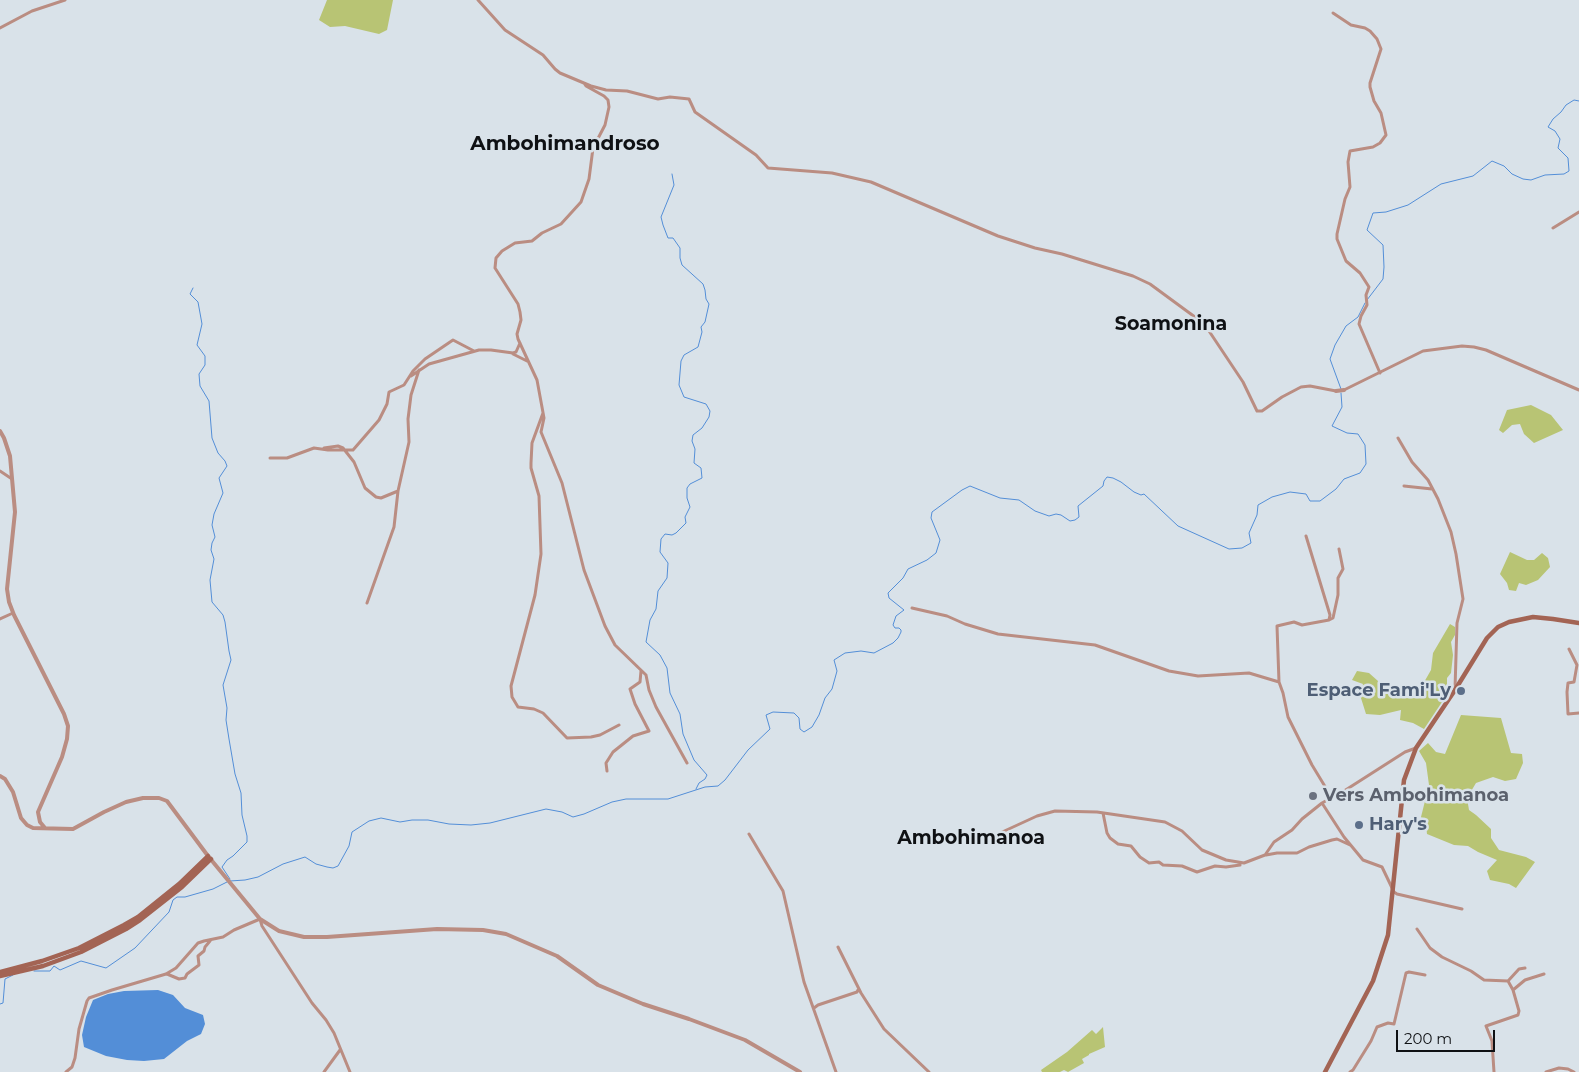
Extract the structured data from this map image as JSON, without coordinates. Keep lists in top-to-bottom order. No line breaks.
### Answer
{"districts":["Ambohimandroso","Soamonina","Ambohimanoa"],"places":["Espace Fami'Ly","Vers Ambohimanoa","Hary's"],"scale_bar":"200 m"}
